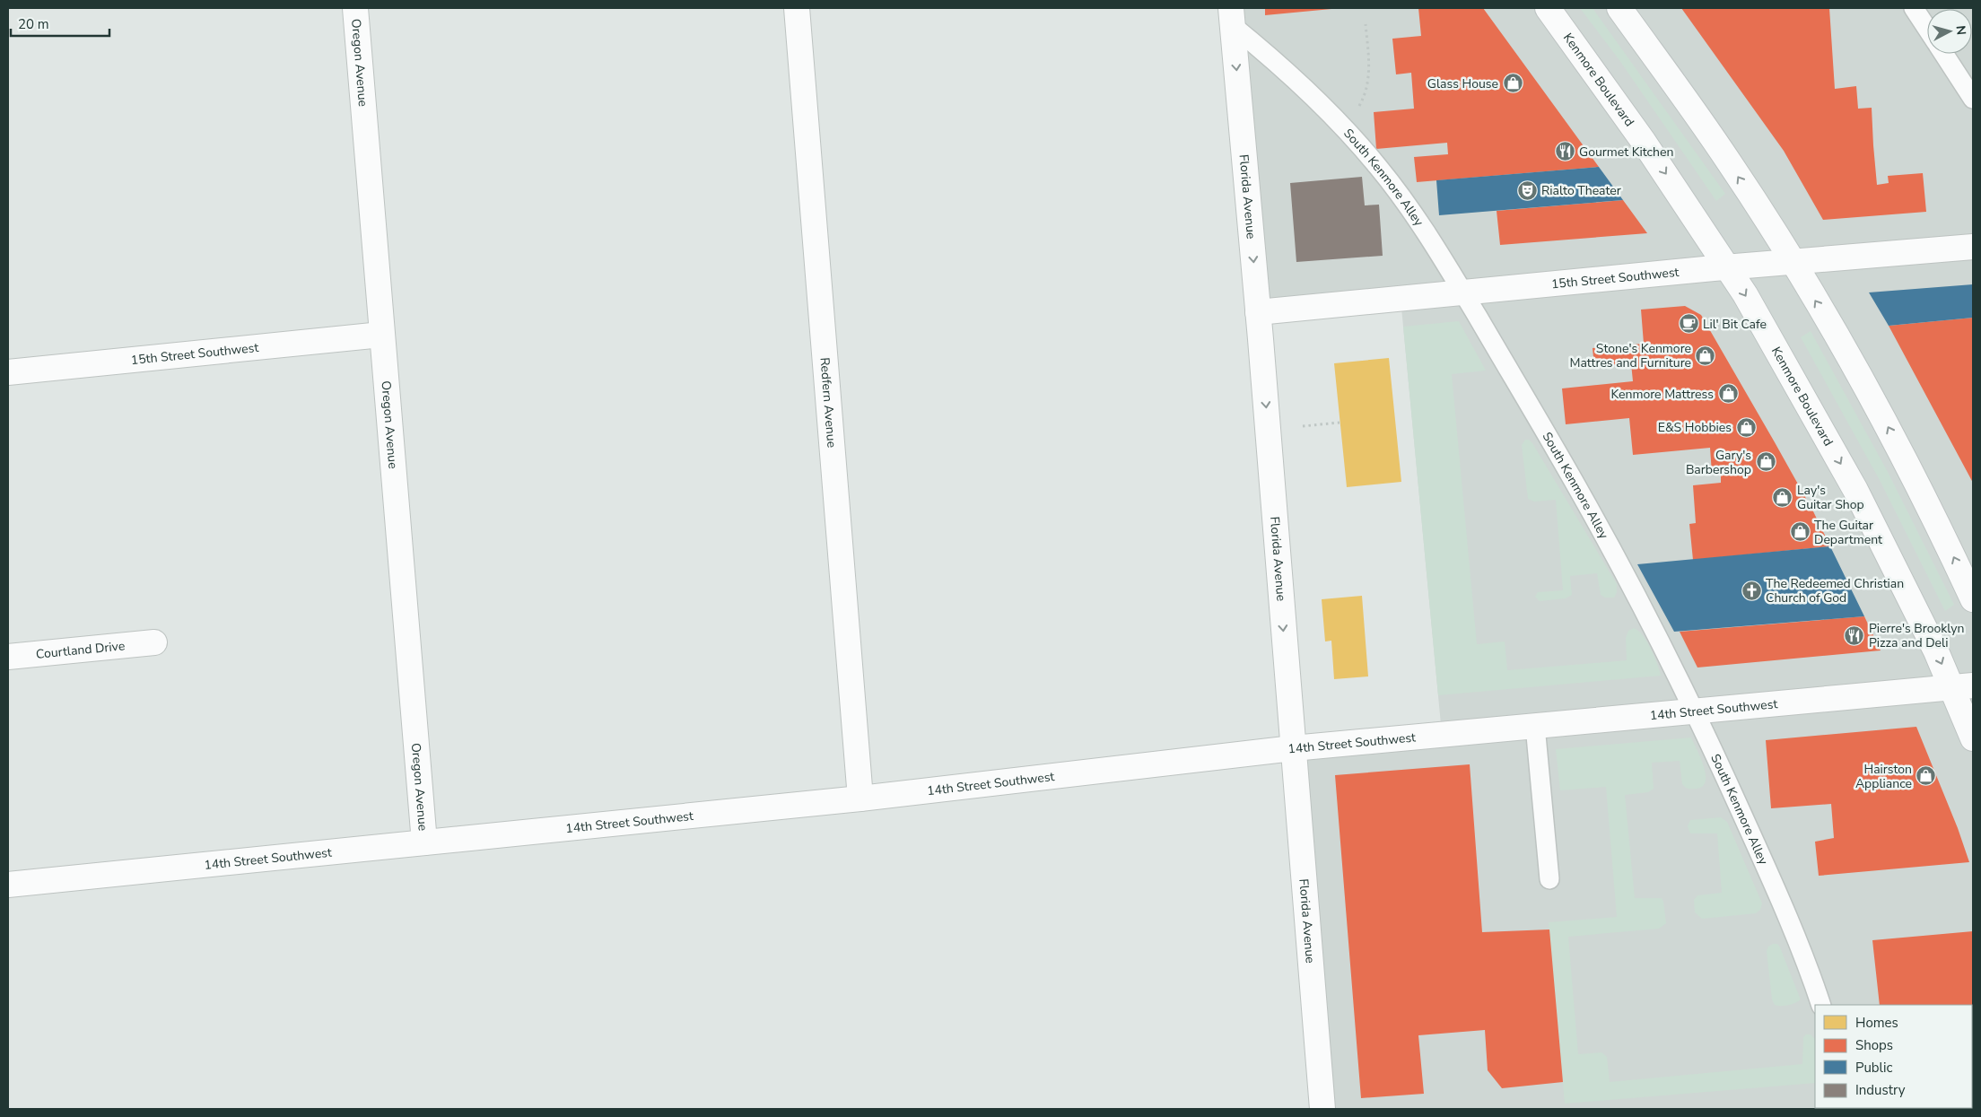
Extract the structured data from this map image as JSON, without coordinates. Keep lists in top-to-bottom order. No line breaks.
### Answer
{"streets":{"street":["Oregon Avenue","Kenmore Boulevard","Florida Avenue","15th Street Southwest","Redfern Avenue","Courtland Drive","14th Street Southwest"],"lane":["South Kenmore Alley"]},"crossings":[["Oregon Avenue","15th Street Southwest"],["Oregon Avenue","14th Street Southwest"],["Kenmore Boulevard","15th Street Southwest"],["Kenmore Boulevard","14th Street Southwest"],["South Kenmore Alley","Florida Avenue"],["South Kenmore Alley","15th Street Southwest"],["South Kenmore Alley","14th Street Southwest"],["Florida Avenue","15th Street Southwest"],["Florida Avenue","14th Street Southwest"],["Redfern Avenue","14th Street Southwest"]],"one_way":["Florida Avenue"],"places":{"shop":["Glass House","Stone's Kenmore Mattres and Furniture","Kenmore Mattress","E&S Hobbies","Gary's Barbershop","Lay's Guitar Shop","The Guitar Department","Hairston Appliance"],"restaurant":["Gourmet Kitchen","Pierre's Brooklyn Pizza and Deli"],"theatre":["Rialto Theater"],"cafe":["Lil' Bit Cafe"],"church":["The Redeemed Christian Church of God"]},"legend":["Homes","Shops","Public","Industry"],"scale_bar":"20 m","north":"right"}
